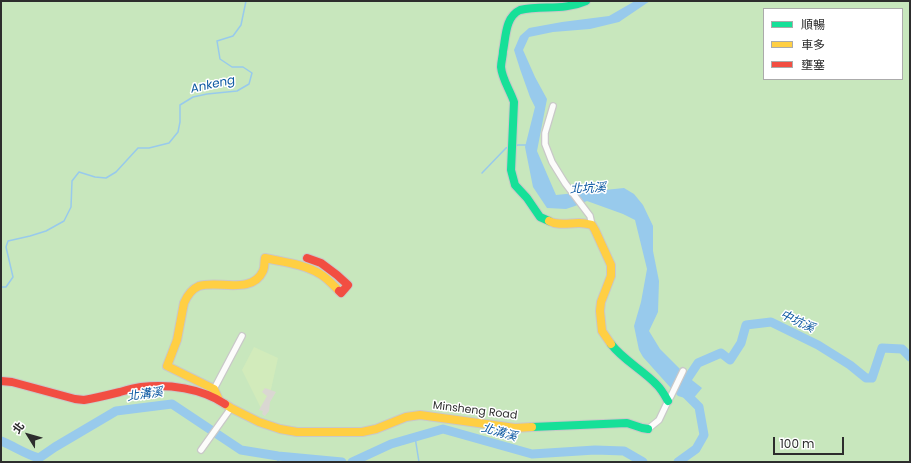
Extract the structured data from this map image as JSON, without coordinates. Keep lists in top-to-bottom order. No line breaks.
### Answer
{"streets":{"street":["Minsheng Road"]},"water":["Ankeng","北坑溪","中坑溪","北溝溪"],"legend":["順暢","車多","壅塞"],"scale_bar":"100 m","north":"top left"}
